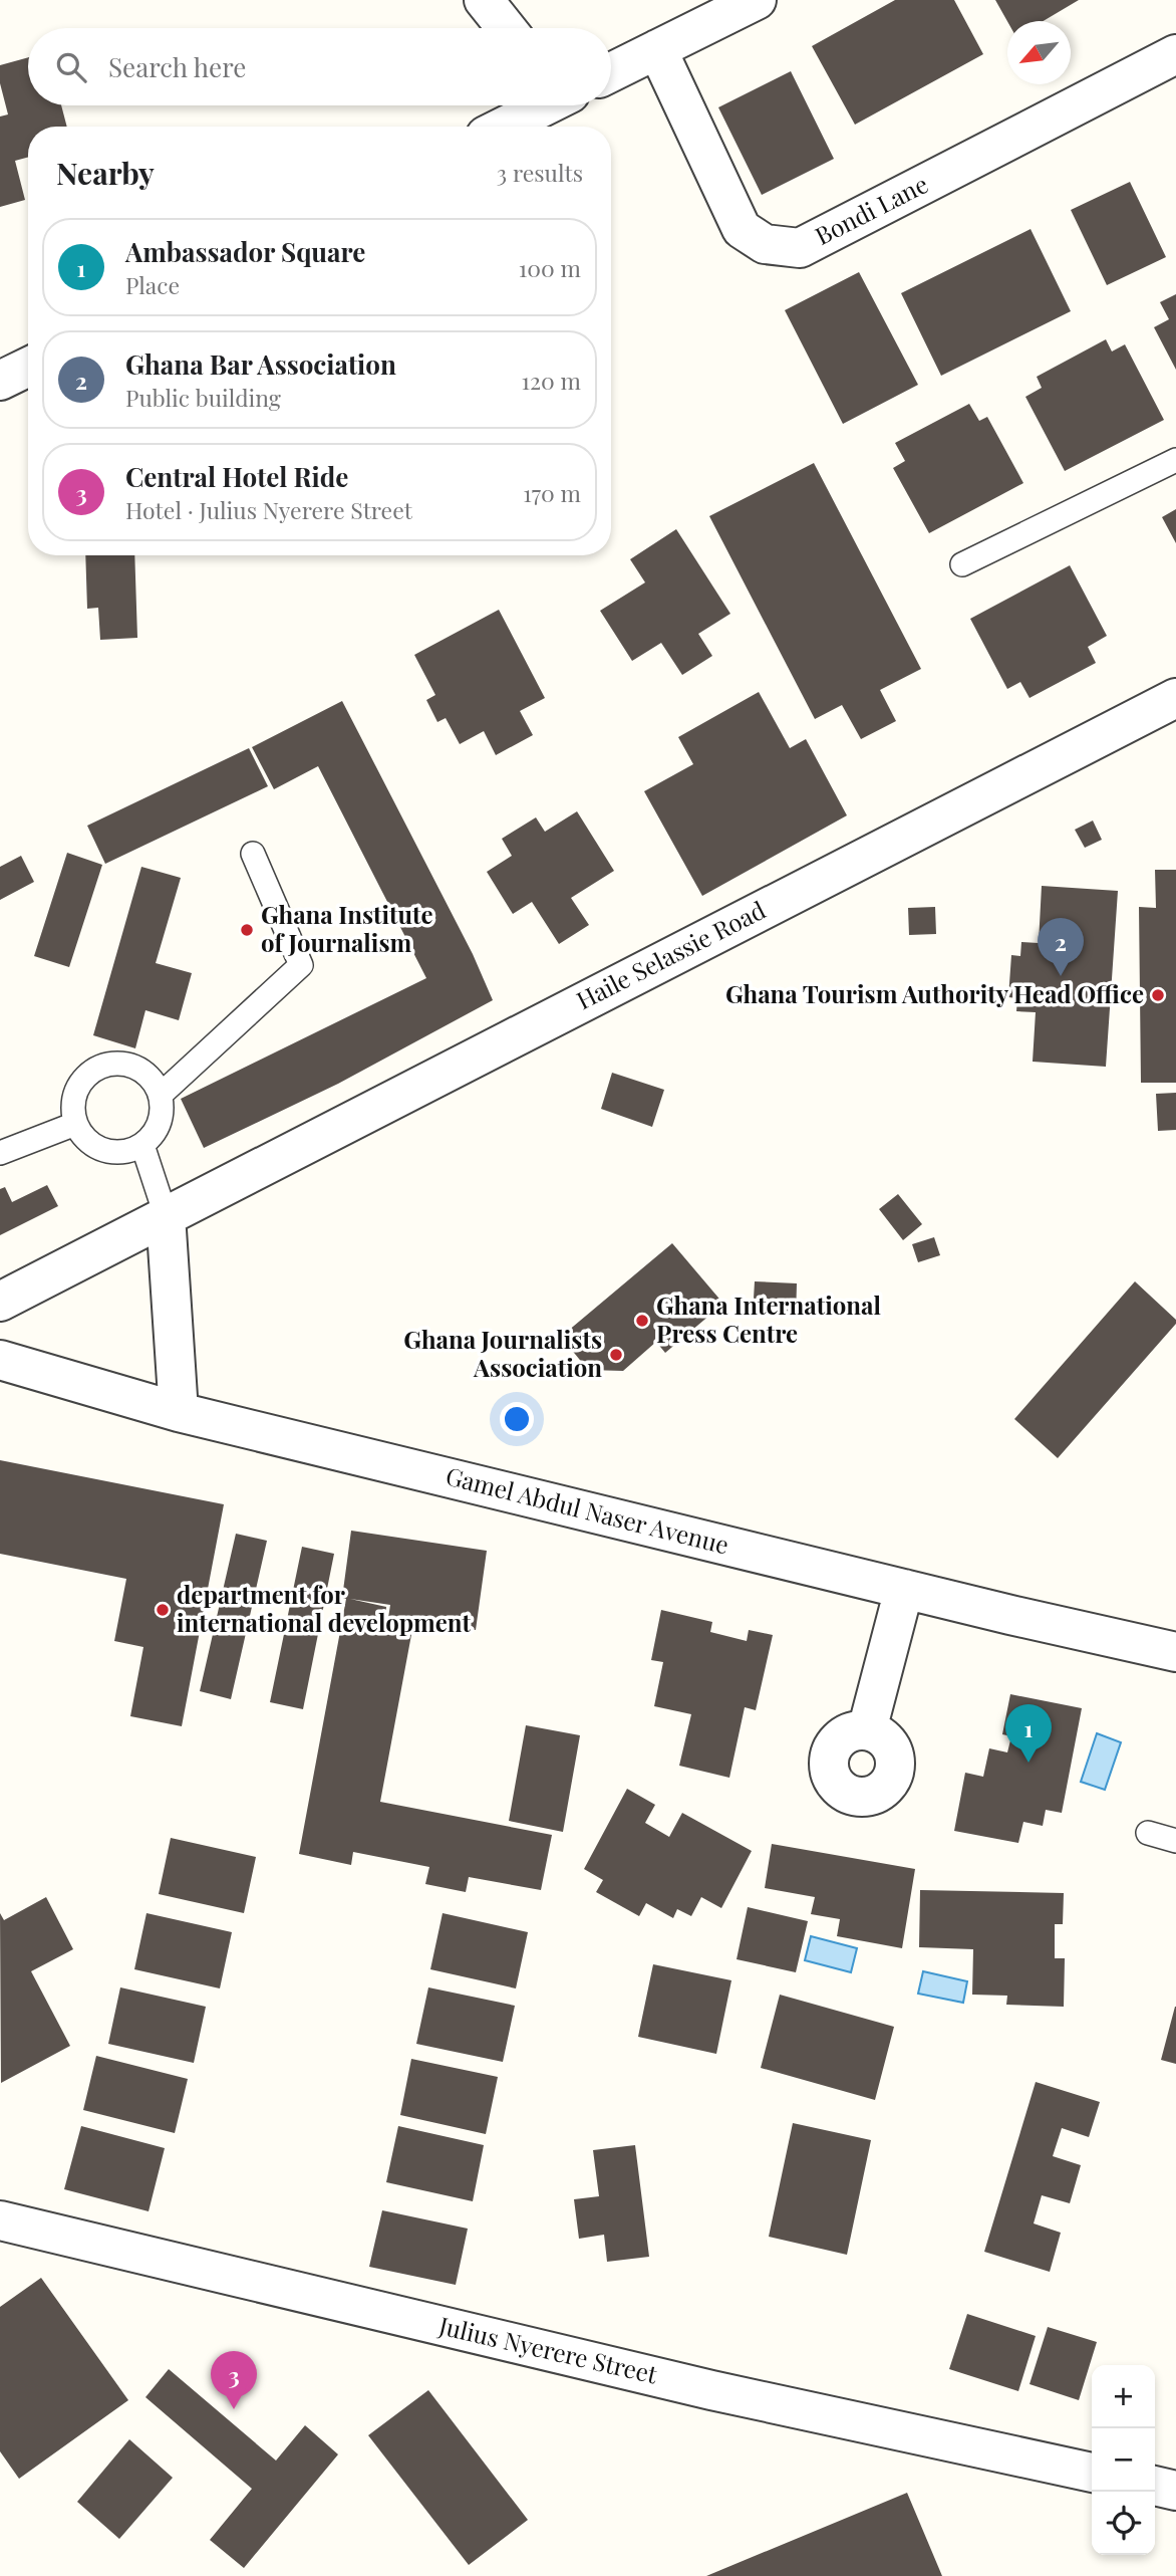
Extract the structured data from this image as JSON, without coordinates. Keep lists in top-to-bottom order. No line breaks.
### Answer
{"streets":{"street":["Bondi Lane","Haile Selassie Road","Gamel Abdul Naser Avenue","Julius Nyerere Street"]},"places":["Ghana Institute of Journalism","Ghana Tourism Authority Head Office","Ghana International Press Centre","Ghana Journalists Association","department for international development"],"north":"bottom left","page":{"search":"Search here","heading":["Nearby","3 results"],"list":[{"mark":"1","name":"Ambassador Square","note":"Place","value":"100 m"},{"mark":"2","name":"Ghana Bar Association","note":"Public building","value":"120 m"},{"mark":"3","name":"Central Hotel Ride","note":"Hotel · Julius Nyerere Street","value":"170 m"}],"pins":["2","1","3"],"map_buttons":["+","−"]}}
